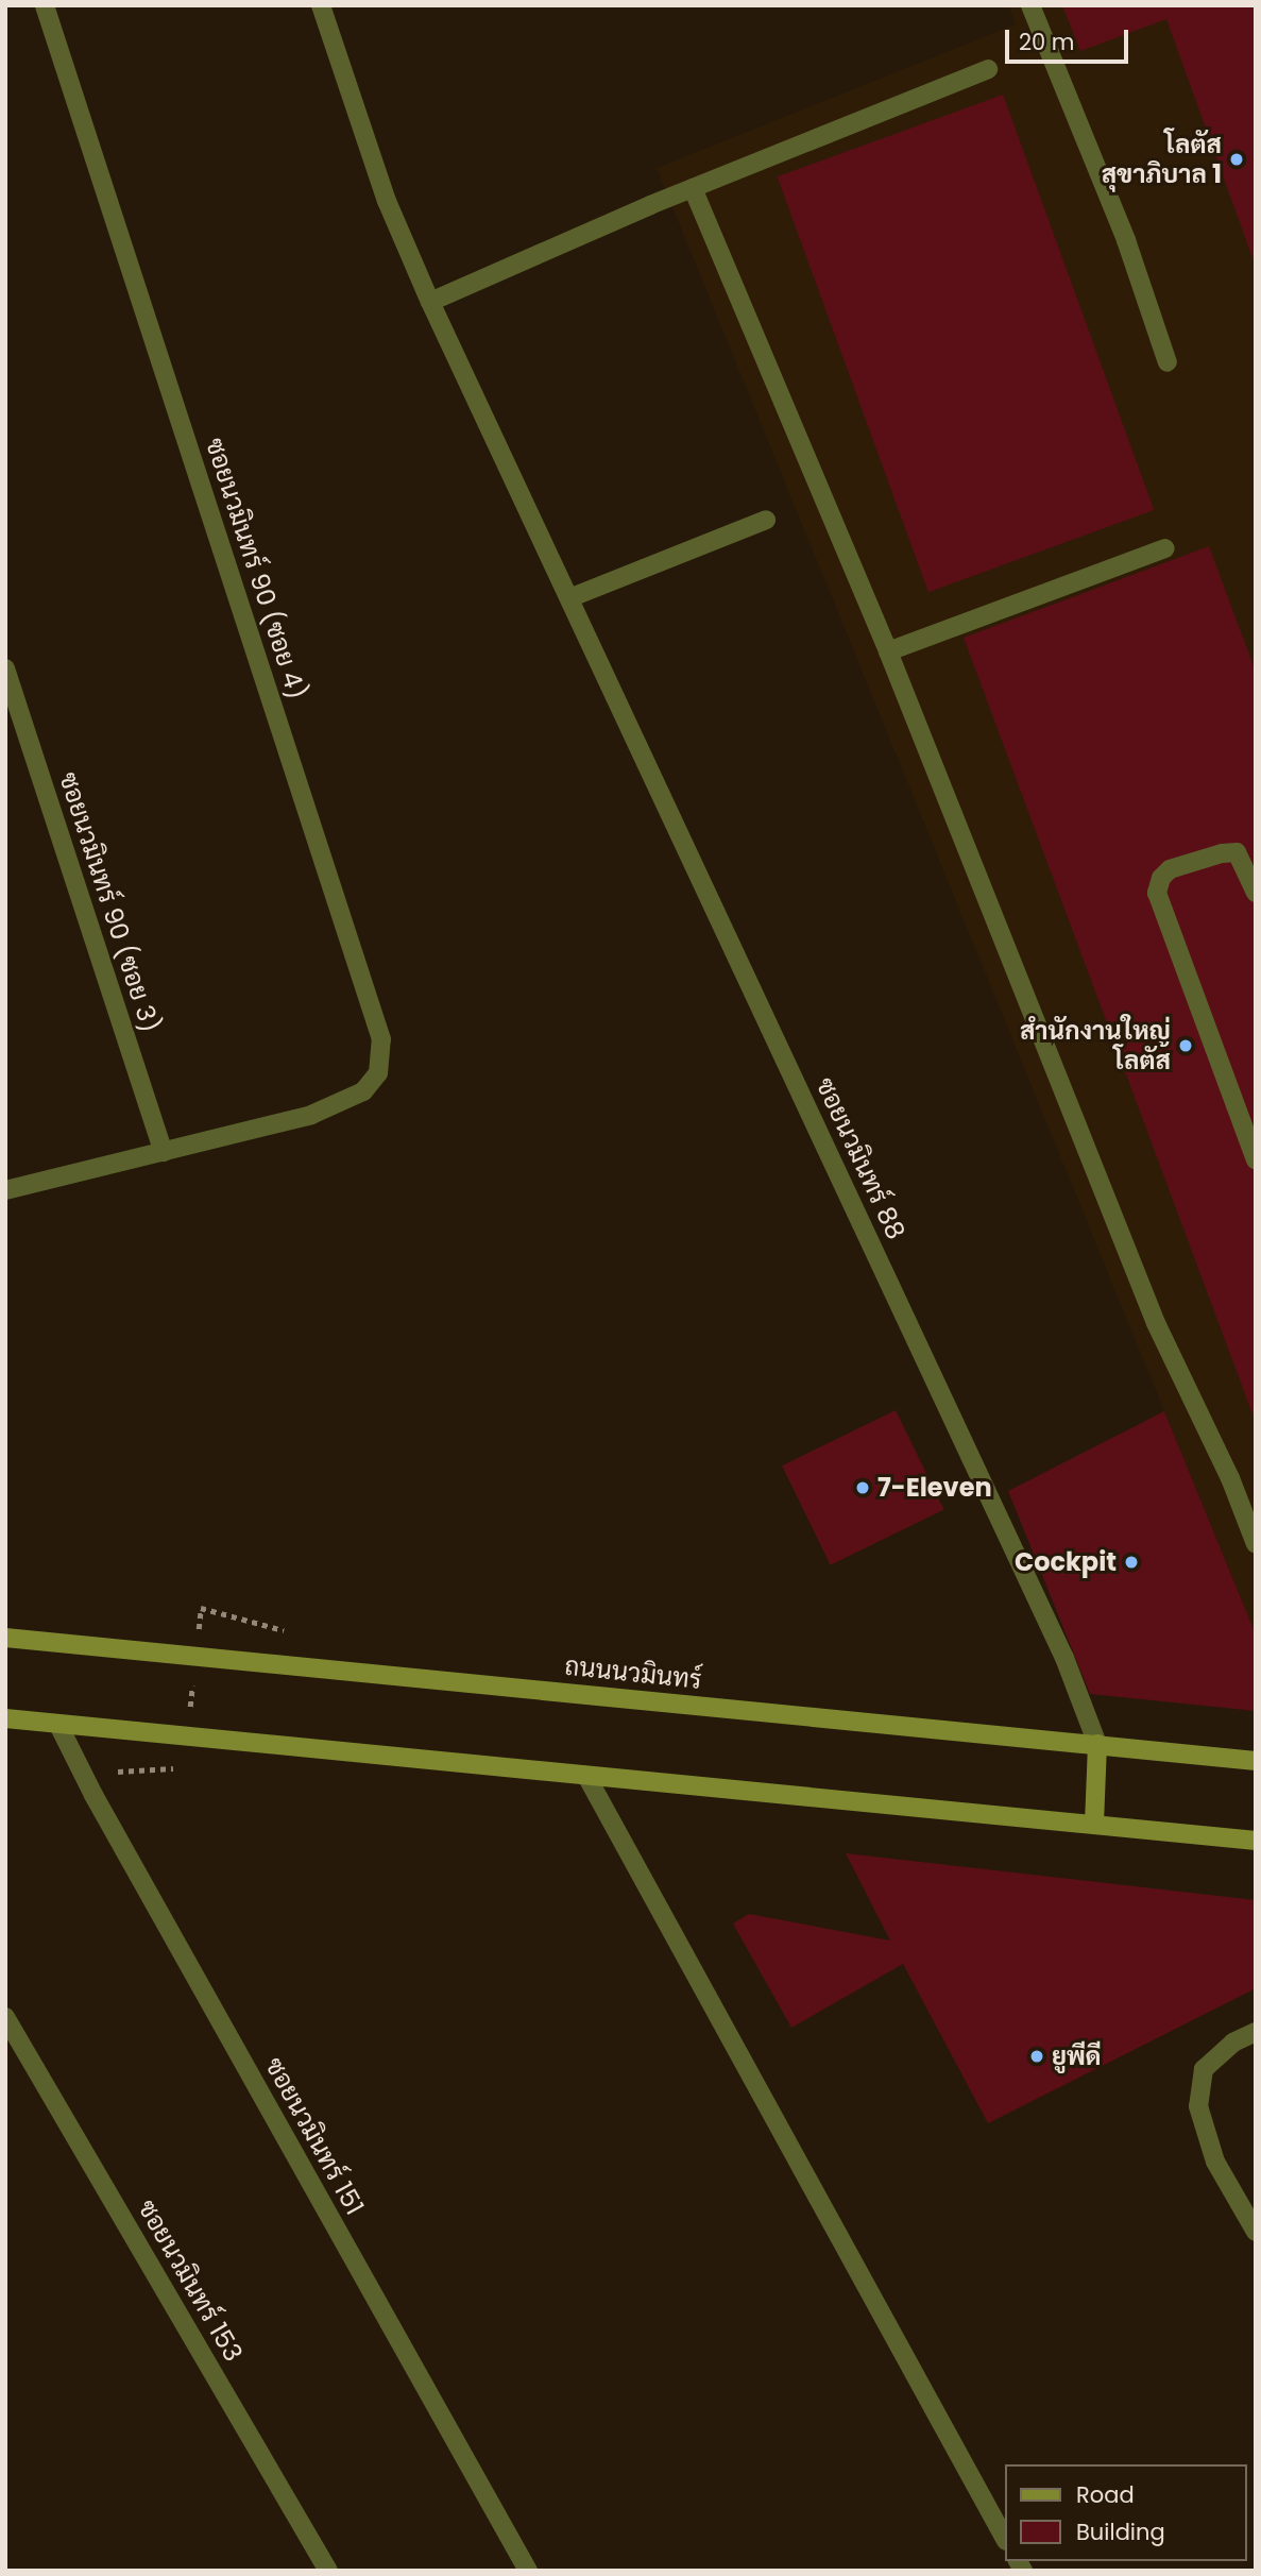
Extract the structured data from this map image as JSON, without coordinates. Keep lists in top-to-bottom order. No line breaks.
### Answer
{"streets":{"main road":["ถนนนวมินทร์"],"street":["ซอยนวมินทร์ 90 (ซอย 4)","ซอยนวมินทร์ 90 (ซอย 3)","ซอยนวมินทร์ 88","ซอยนวมินทร์ 151","ซอยนวมินทร์ 153"]},"crossings":[["ซอยนวมินทร์ 90 (ซอย 4)","ซอยนวมินทร์ 90 (ซอย 3)"],["ซอยนวมินทร์ 88","ถนนนวมินทร์"]],"places":["โลตัส สุขาภิบาล 1","สำนักงานใหญ่ โลตัส","7-Eleven","Cockpit","ยูพีดี"],"legend":["Road","Building"],"scale_bar":"20 m"}
